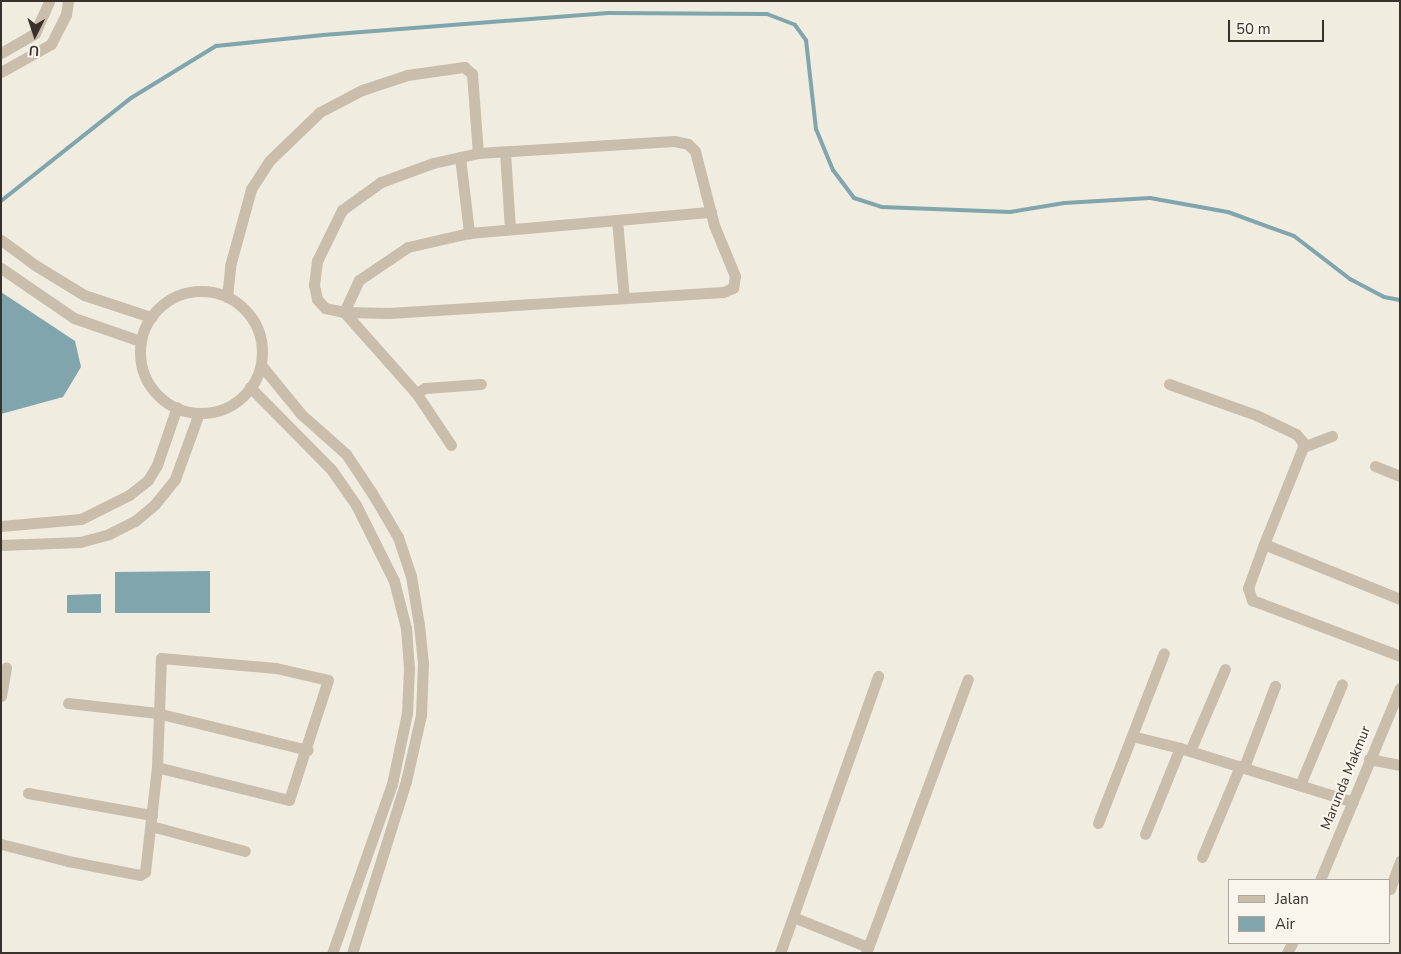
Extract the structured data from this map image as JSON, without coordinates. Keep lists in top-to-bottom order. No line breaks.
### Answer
{"streets":{"street":["Marunda Makmur"]},"legend":["Jalan","Air"],"scale_bar":"50 m","north":"bottom"}
